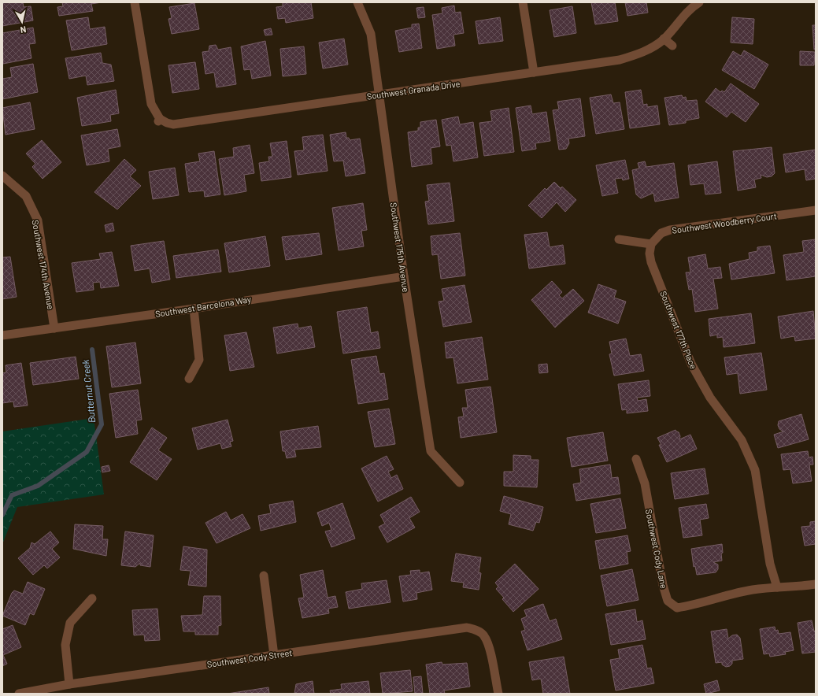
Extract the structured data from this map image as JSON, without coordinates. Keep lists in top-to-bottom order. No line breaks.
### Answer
{"streets":{"street":["Southwest Granada Drive","Southwest Woodberry Court","Southwest 175th Avenue","Southwest 174th Avenue","Southwest Barcelona Way","Southwest 177th Place","Southwest Cody Lane","Southwest Cody Street"]},"crossings":[["Southwest Granada Drive","Southwest 175th Avenue"],["Southwest Woodberry Court","Southwest 177th Place"],["Southwest 175th Avenue","Southwest Barcelona Way"],["Southwest 174th Avenue","Southwest Barcelona Way"],["Southwest 177th Place","Southwest Cody Lane"]],"water":["Butternut Creek"],"north":"bottom"}
